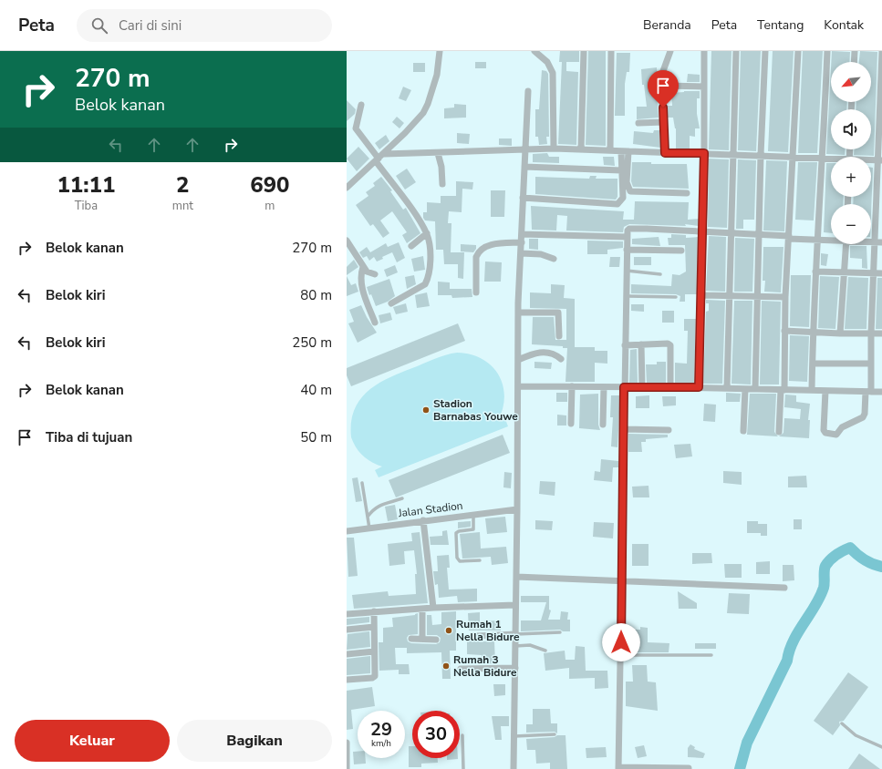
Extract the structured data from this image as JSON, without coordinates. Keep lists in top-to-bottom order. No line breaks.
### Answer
{"streets":{"street":["Jalan Stadion"]},"places":["Stadion Barnabas Youwe","Rumah 1 Nella Bidure","Rumah 3 Nella Bidure"],"north":"bottom left","page":{"header":"Peta","search":"Cari di sini","nav":["Beranda","Peta","Tentang","Kontak"],"turn":["270 m","Belok kanan"],"map_buttons":["+","−"],"eta":["11:11","Tiba","2","mnt","690","m"],"list":[{"name":"Belok kanan","value":"270 m"},{"name":"Belok kiri","value":"80 m"},{"name":"Belok kiri","value":"250 m"},{"name":"Belok kanan","value":"40 m"},{"name":"Tiba di tujuan","value":"50 m"}],"speed":"29 km/h","limit":"30","buttons":["Keluar","Bagikan"]}}
